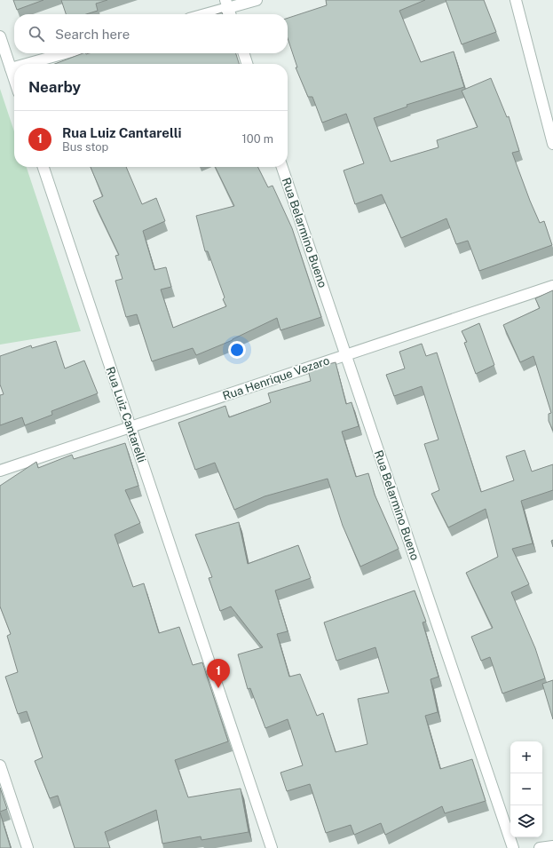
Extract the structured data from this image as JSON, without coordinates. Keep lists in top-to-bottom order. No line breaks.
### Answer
{"streets":{"street":["Rua Belarmino Bueno","Rua Henrique Vezaro","Rua Luiz Cantarelli"]},"crossings":[["Rua Belarmino Bueno","Rua Henrique Vezaro"],["Rua Henrique Vezaro","Rua Luiz Cantarelli"]],"page":{"search":"Search here","heading":"Nearby","list":[{"mark":"1","name":"Rua Luiz Cantarelli","note":"Bus stop","value":"100 m"}],"pins":"1","map_buttons":["+","−"]}}
